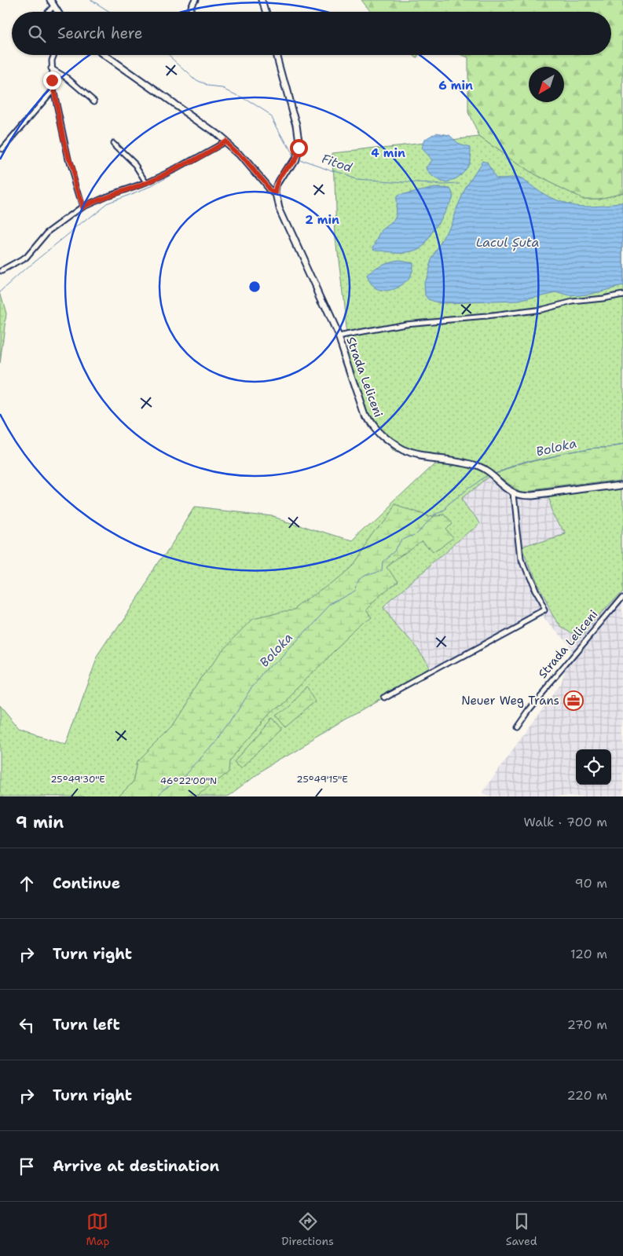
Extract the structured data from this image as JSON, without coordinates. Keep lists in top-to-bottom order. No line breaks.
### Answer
{"streets":{"main road":["Strada Leliceni"]},"water":["Fitod","Lacul Șuta","Boloka"],"places":{"office":["Neuer Weg Trans"]},"north":"bottom left","page":{"search":"Search here","heading":["9 min","Walk · 700 m"],"list":[["Continue","90 m"],["Turn right","120 m"],["Turn left","270 m"],["Turn right","220 m"],"Arrive at destination"],"nav":["Map","Directions","Saved"]},"coordinates":["25°49'30\"E","25°49'15\"E","46°22'00\"N"],"rings":["6 min","4 min","2 min"]}
